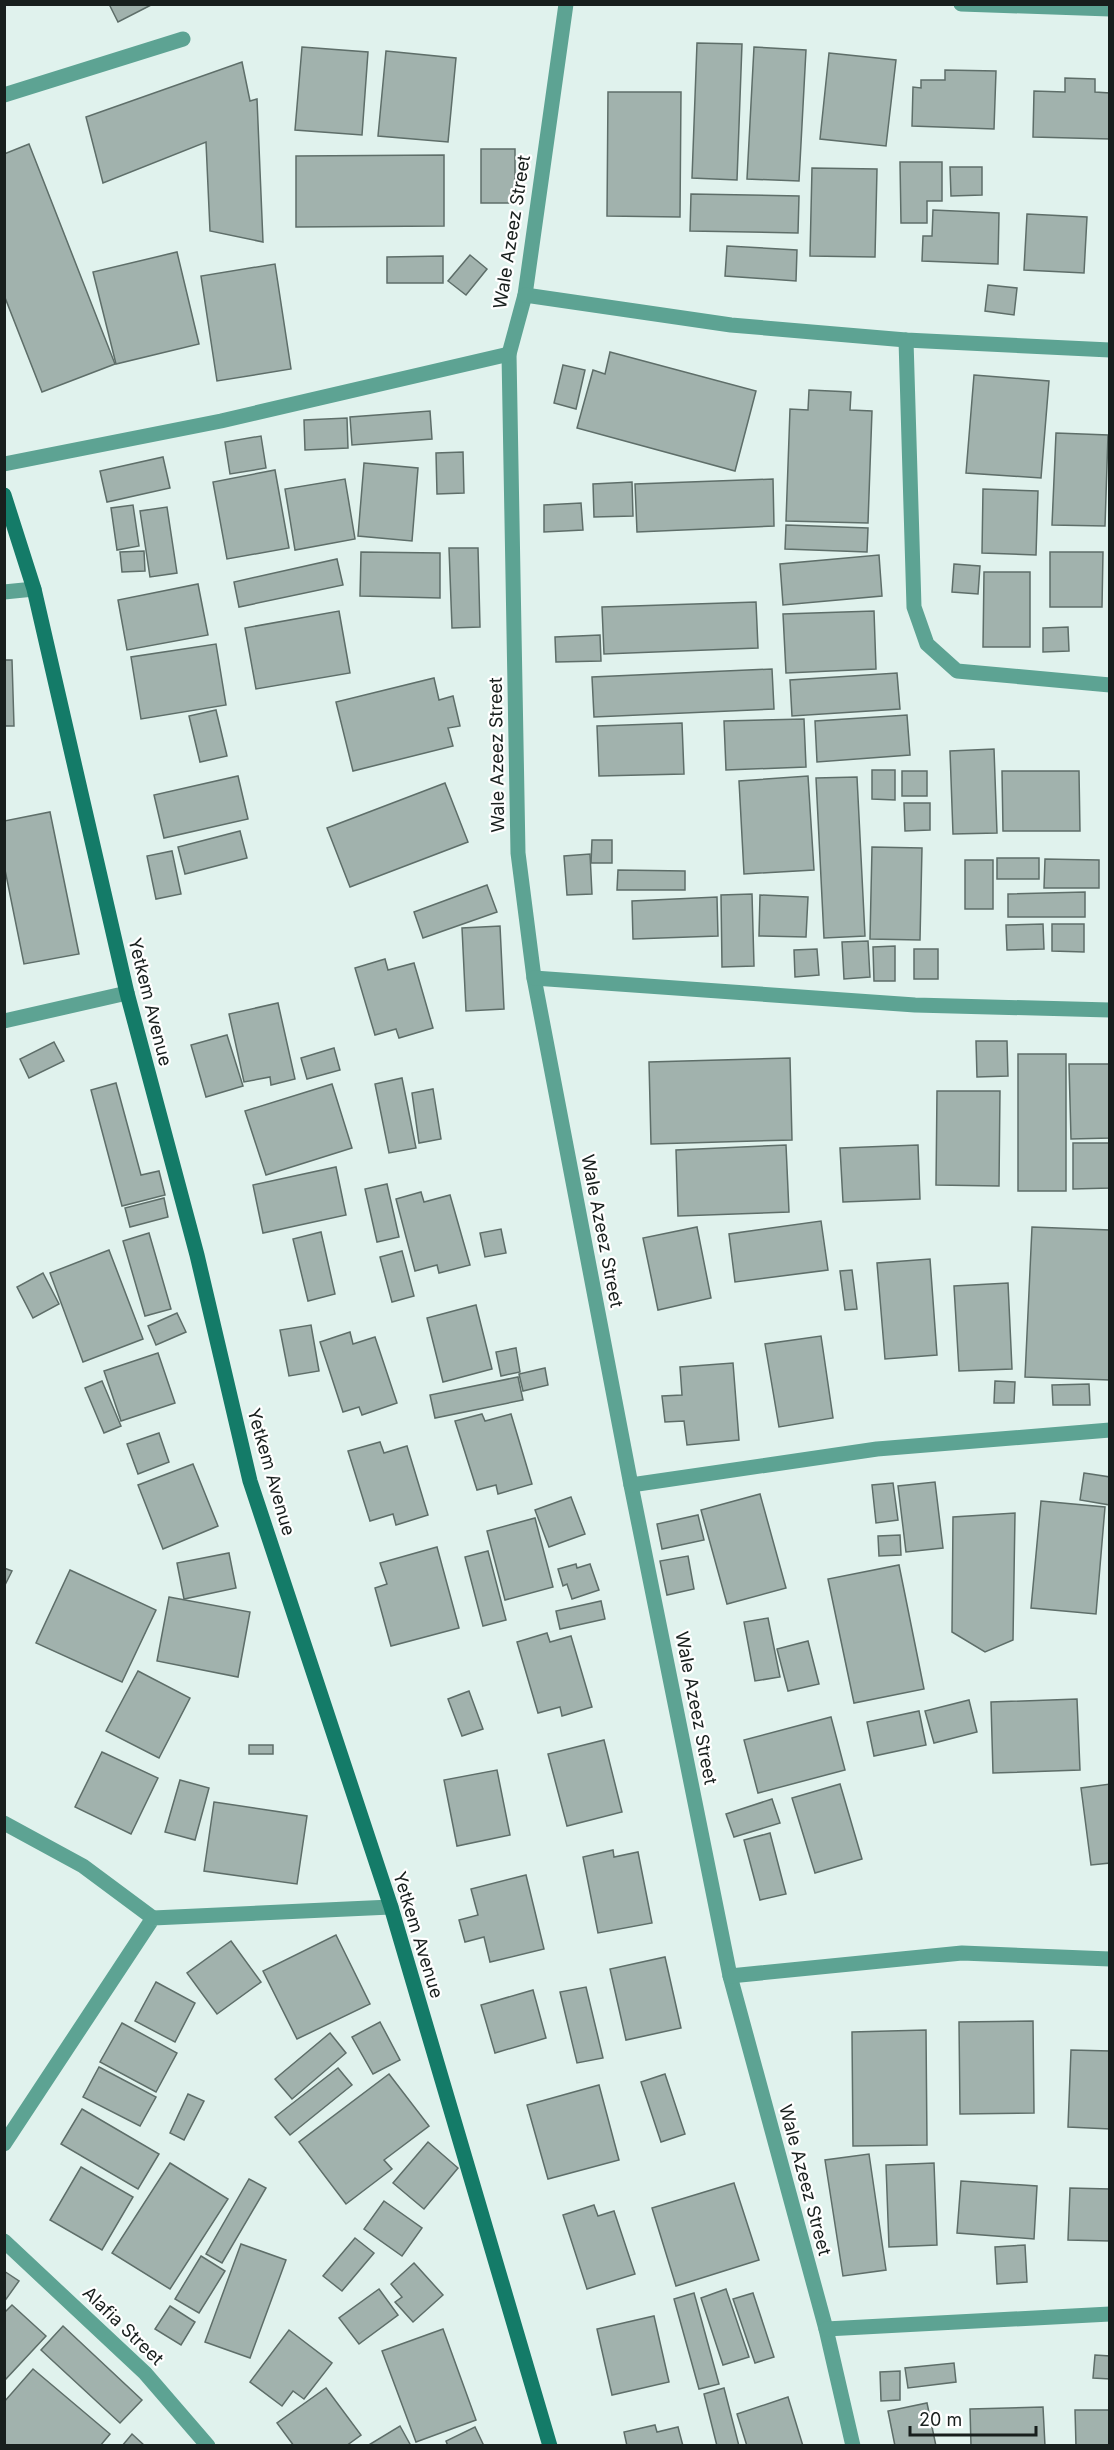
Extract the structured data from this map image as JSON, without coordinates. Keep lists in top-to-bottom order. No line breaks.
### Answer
{"streets":{"street":["Wale Azeez Street","Yetkem Avenue","Alafia Street"]},"scale_bar":"20 m"}
